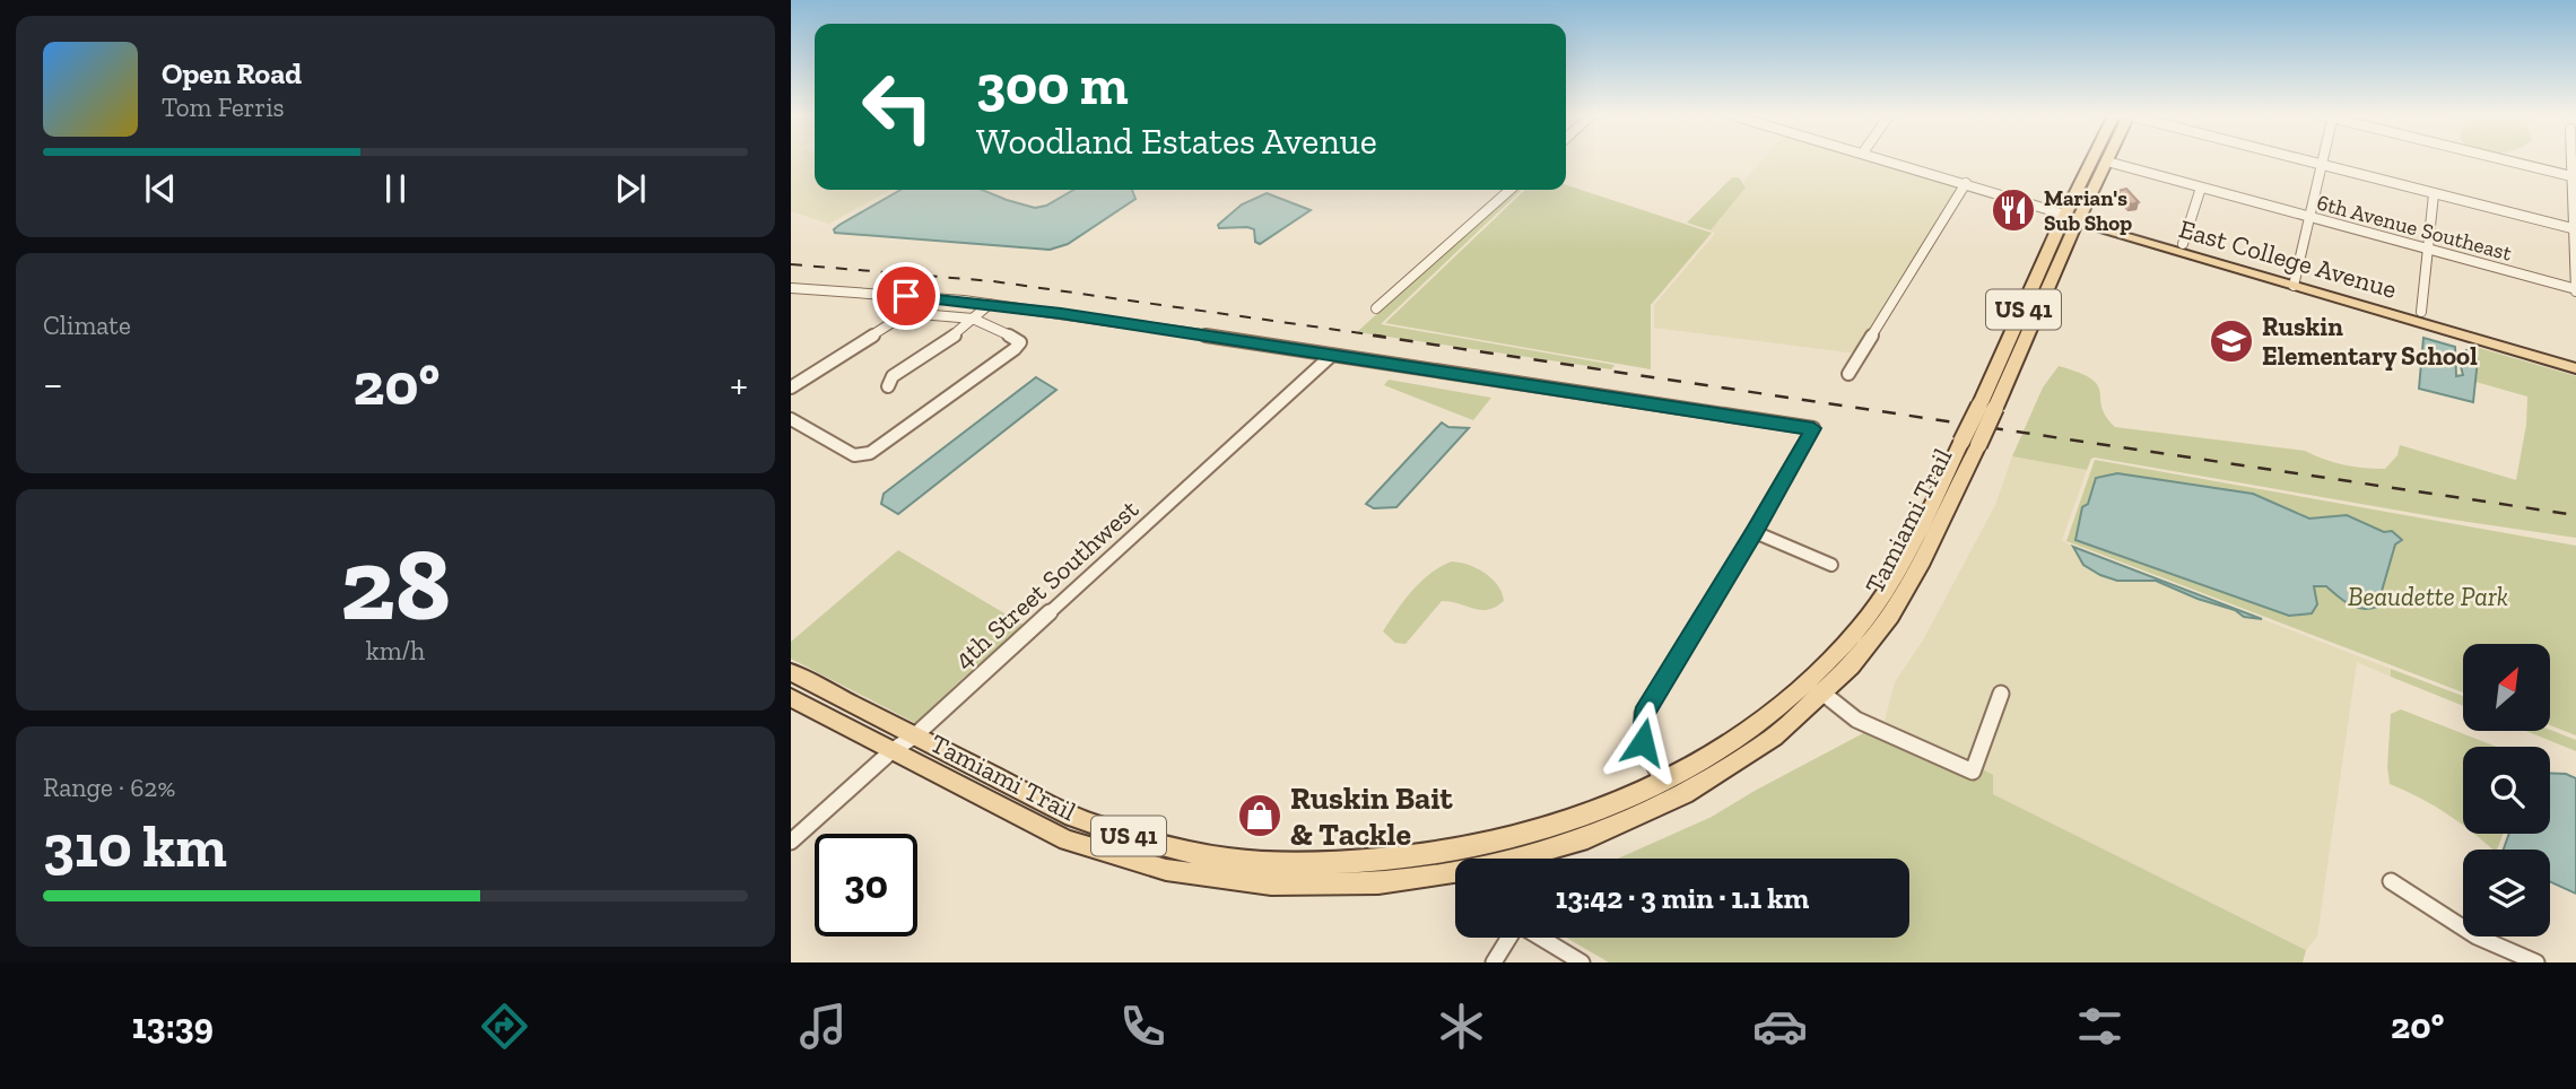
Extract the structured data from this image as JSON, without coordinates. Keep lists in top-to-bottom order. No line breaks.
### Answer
{"streets":{"main road":["East College Avenue","US 41","Tamiami Trail"],"street":["6th Avenue Southeast","4th Street Southwest"]},"crossings":[["6th Avenue Southeast","Tamiami Trail"],["East College Avenue","Tamiami Trail"],["Tamiami Trail","4th Street Southwest"]],"parks":["Beaudette Park"],"places":{"restaurant":["Marian's Sub Shop"],"school or university":["Ruskin Elementary School"],"shop":["Ruskin Bait & Tackle"]},"north":"top right","page":{"turn":["300 m","Woodland Estates Avenue"],"song":["Open Road","Tom Ferris"],"tile":["Climate",["28","km/h"],["Range · 62%","310 km"]],"heat":["−","20°","+"],"limit":"30","trip":"13:42 · 3 min · 1.1 km","tabs":["13:39","20°"]}}
